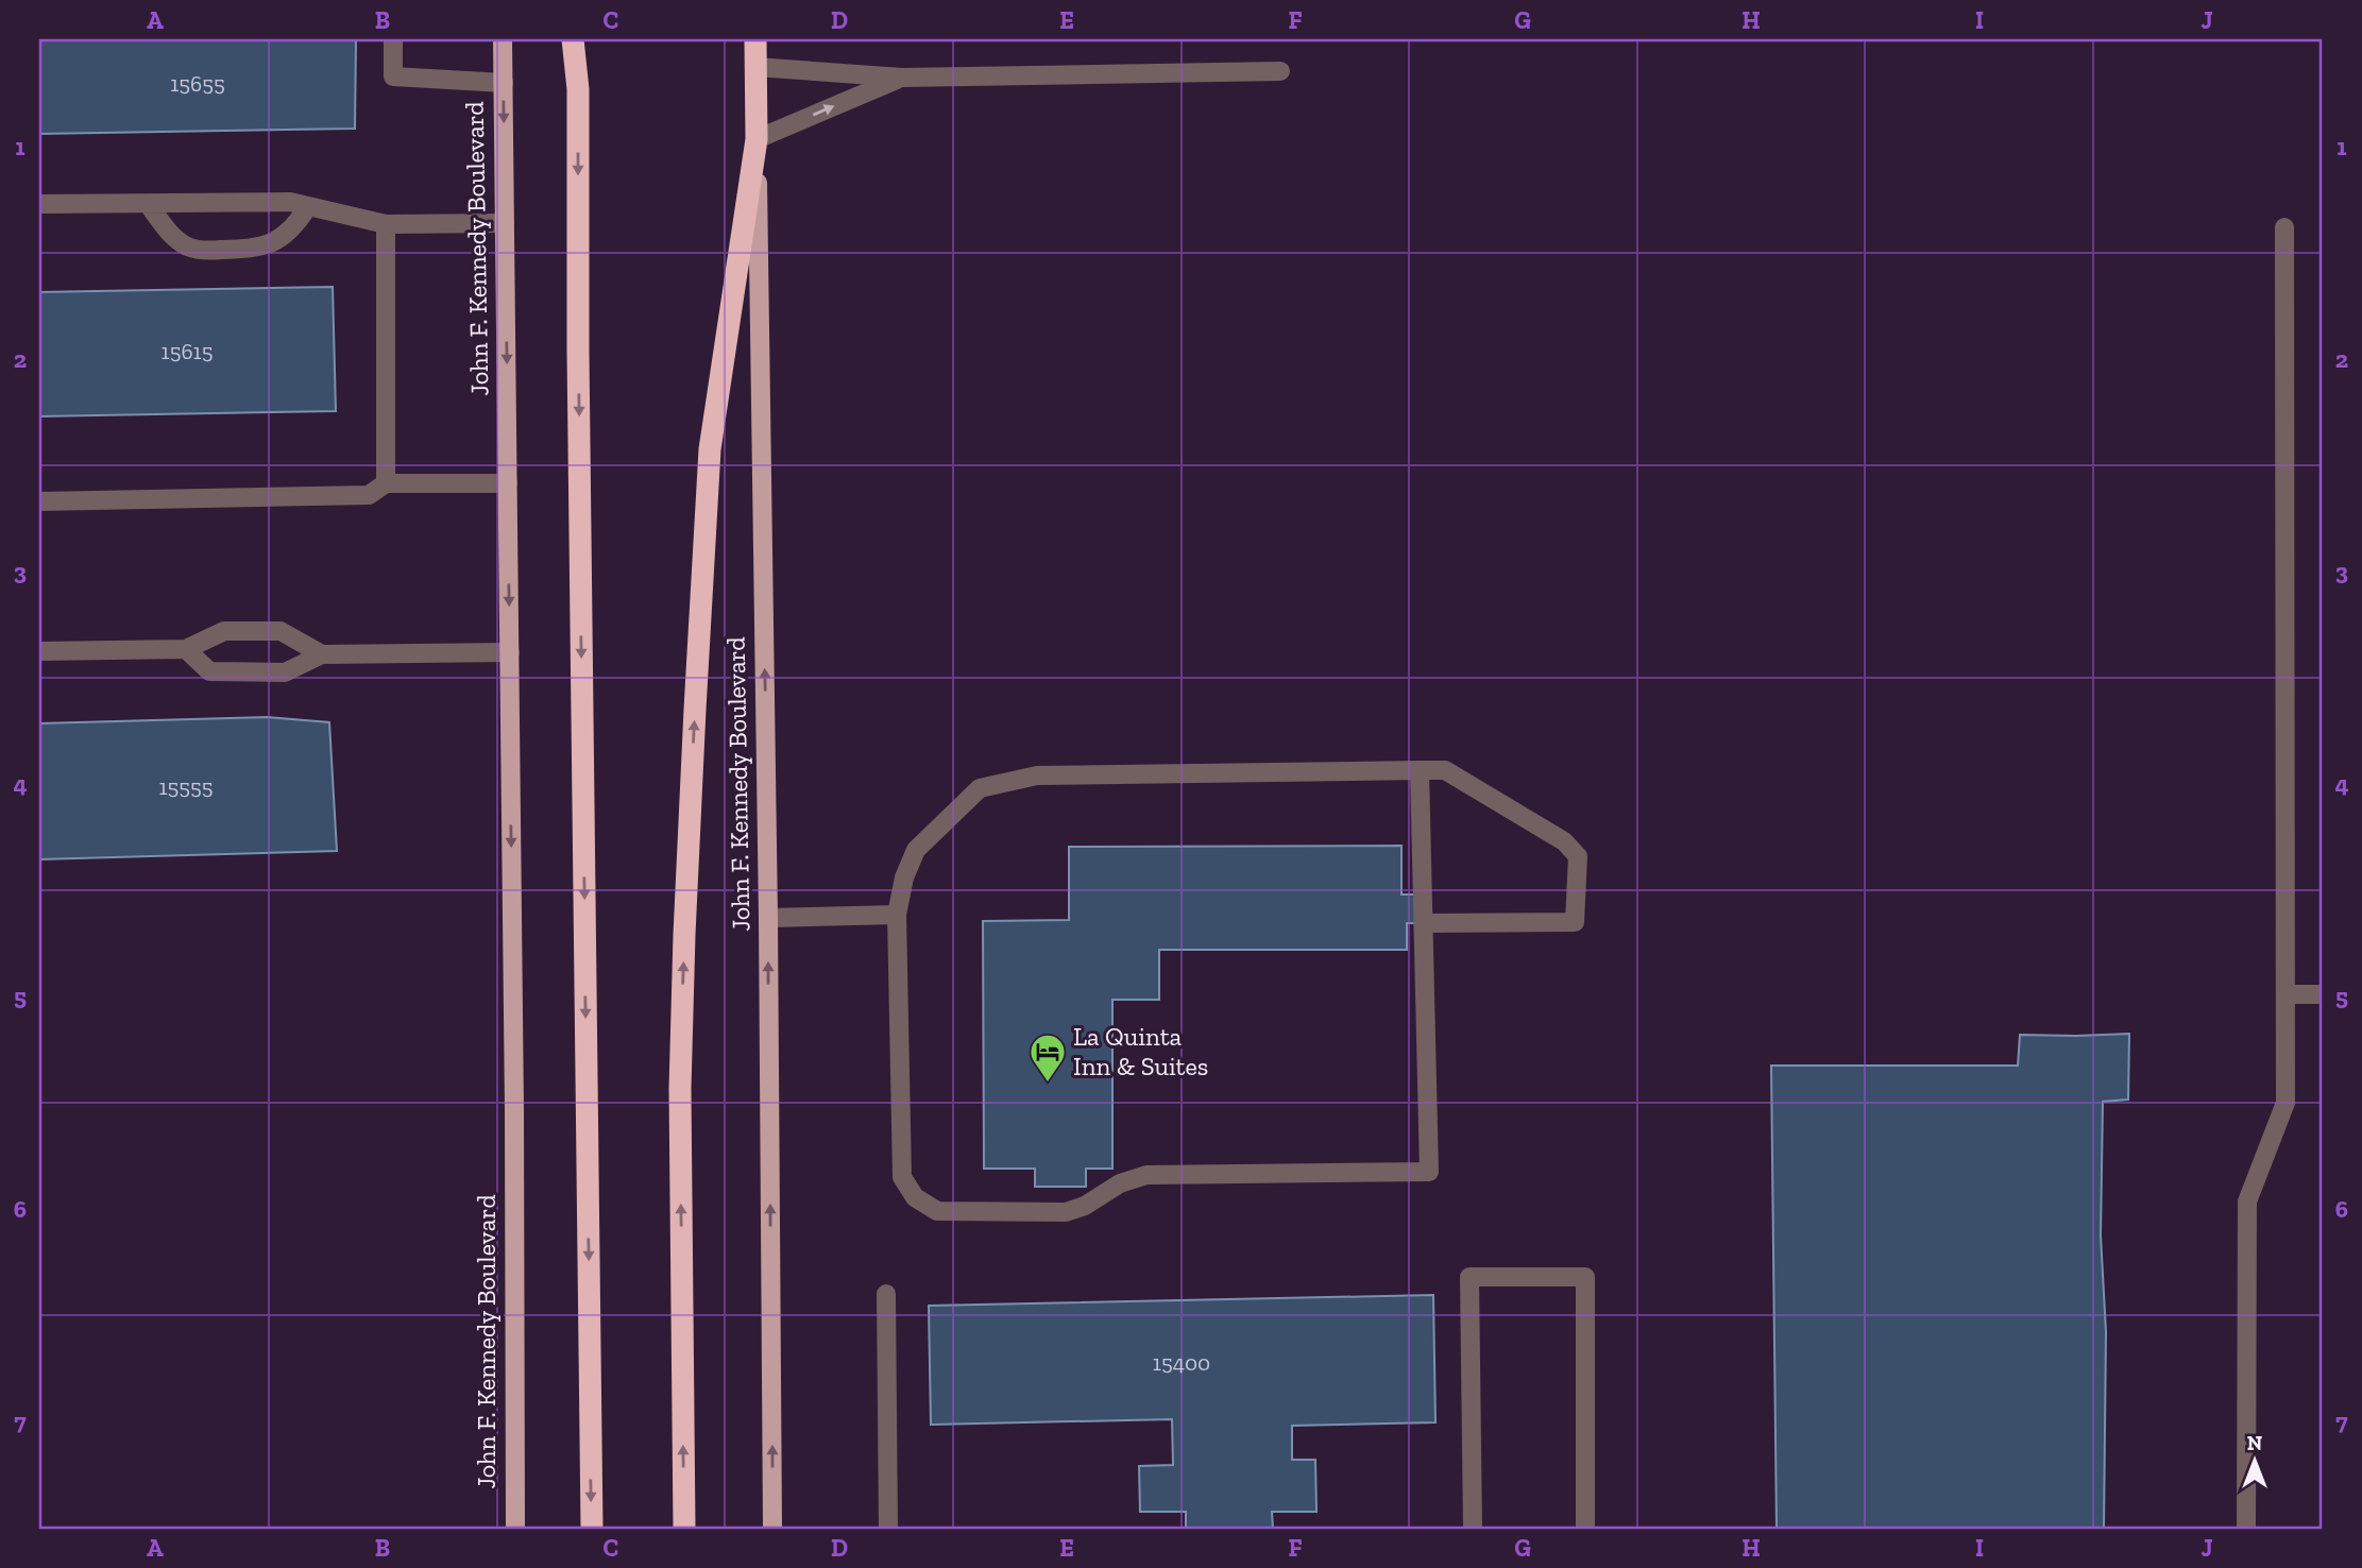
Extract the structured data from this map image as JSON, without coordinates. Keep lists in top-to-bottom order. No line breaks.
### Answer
{"streets":{"highway":["John F. Kennedy Boulevard"]},"places":{"hotel":["La Quinta Inn & Suites"]},"house_numbers":["15655","15615","15555","15400"],"north":"top","grid":{"columns":["A","B","C","D","E","F","G","H","I","J"],"rows":["1","2","3","4","5","6","7"]}}
